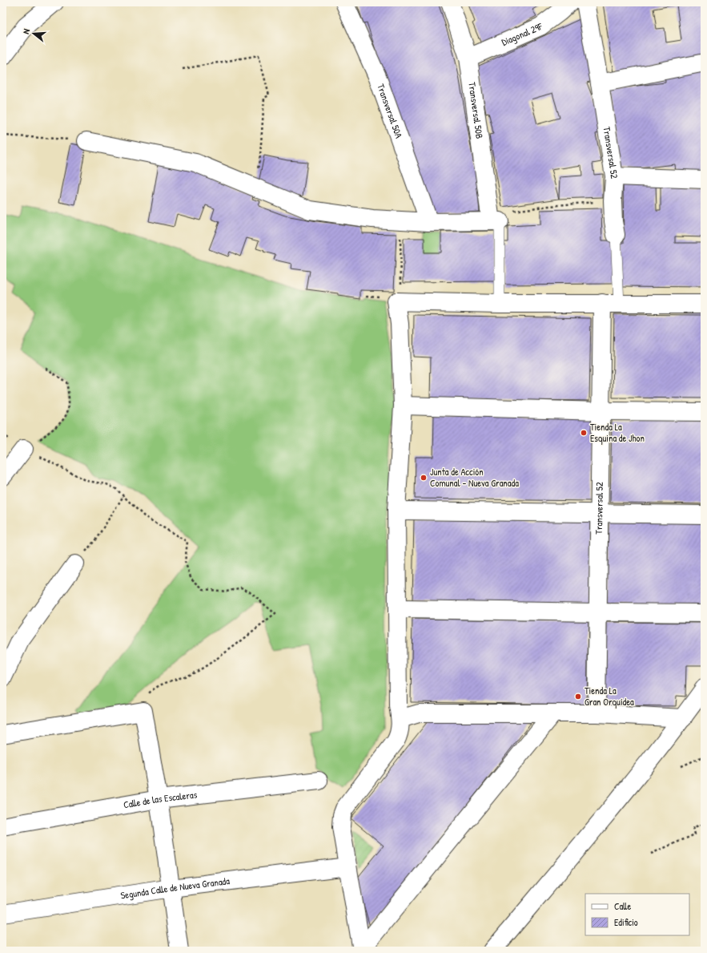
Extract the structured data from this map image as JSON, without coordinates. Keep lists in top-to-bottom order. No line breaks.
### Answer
{"streets":{"street":["Diagonal 29F","Transversal 50B","Transversal 50A","Transversal 52","Calle de las Escaleras","Segunda Calle de Nueva Granada"]},"crossings":[["Diagonal 29F","Transversal 50B"]],"places":["Tienda La Esquina de Jhon","Junta de Acción Comunal - Nueva Granada","Tienda La Gran Orquídea"],"legend":["Calle","Edificio"],"north":"left"}
